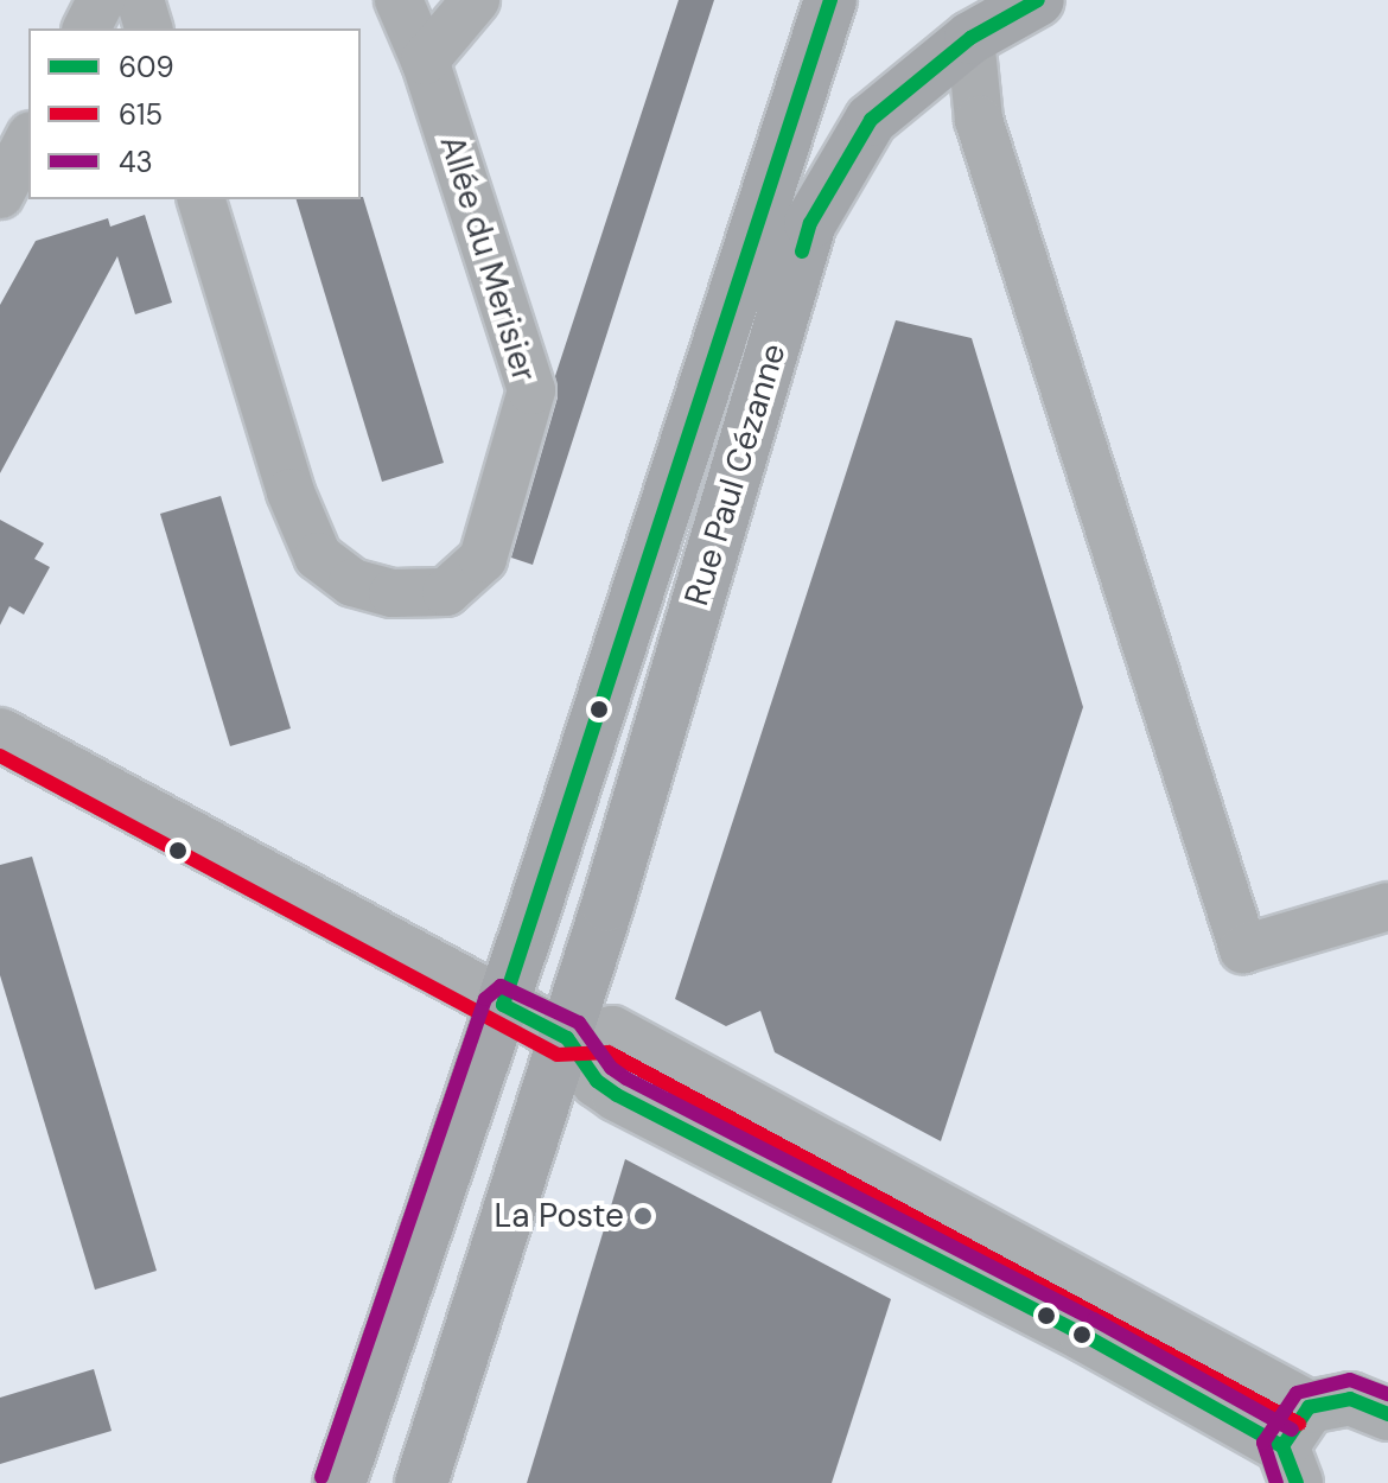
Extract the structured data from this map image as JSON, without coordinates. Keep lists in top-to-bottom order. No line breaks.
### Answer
{"streets":{"main road":["Rue Paul Cézanne"],"street":["Allée du Merisier"]},"places":["La Poste"],"lines":["transit line 609","transit line 615","transit line 43"],"legend":["609","615","43"]}
